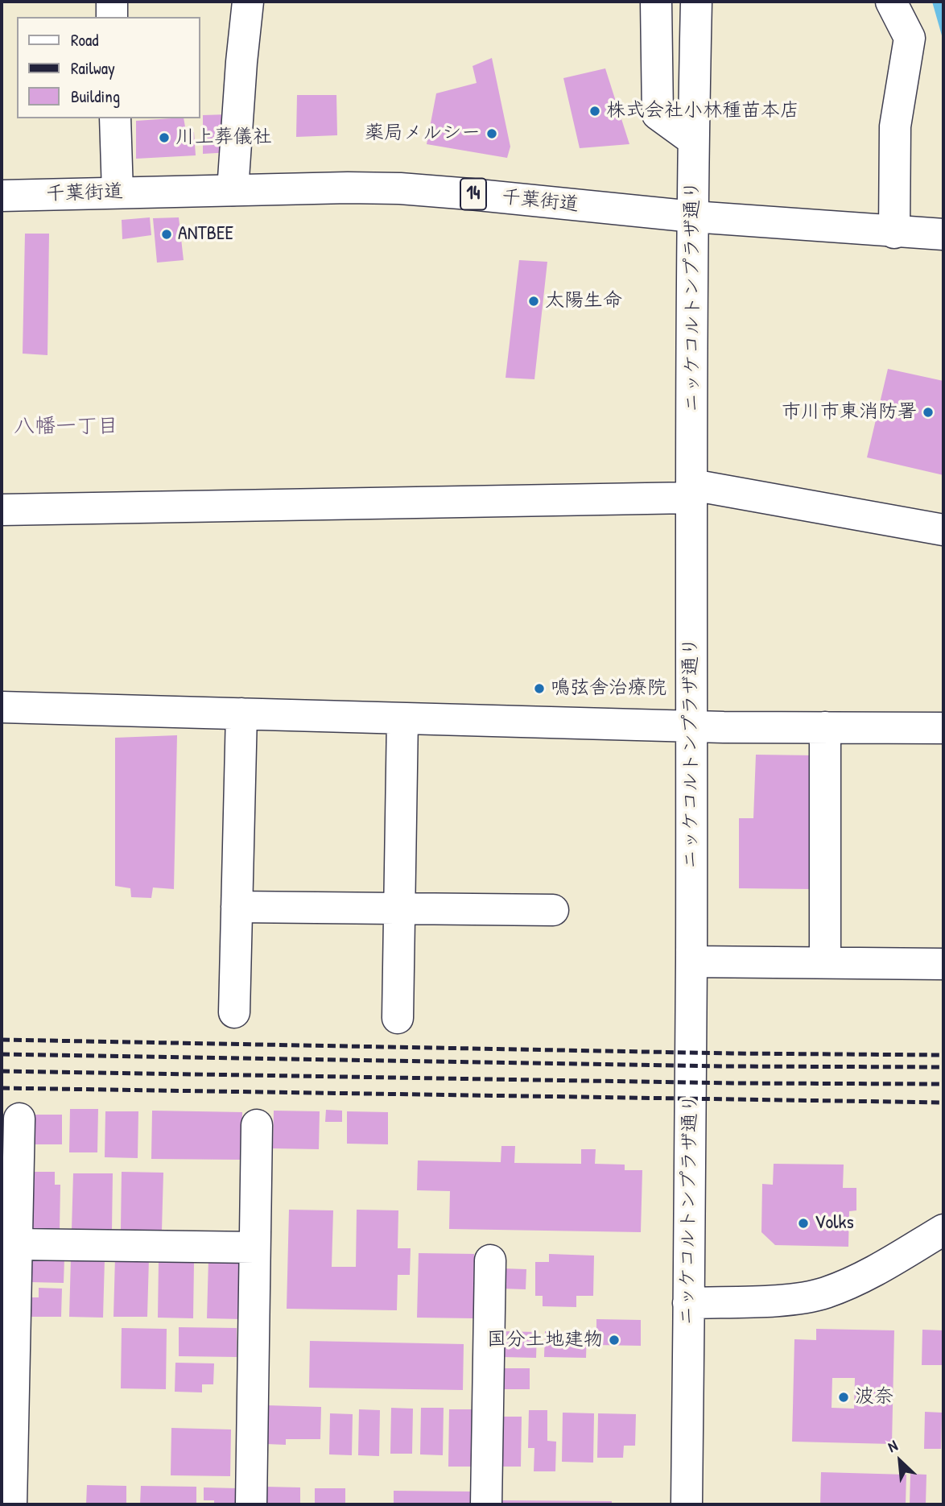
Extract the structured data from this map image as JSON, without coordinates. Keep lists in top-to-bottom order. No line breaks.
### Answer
{"streets":{"main road":["千葉街道","14","ニッケコルトンプラザ通り"]},"crossings":[["千葉街道","ニッケコルトンプラザ通り"]],"districts":["八幡一丁目"],"places":["株式会社小林種苗本店","薬局メルシー","川上葬儀社","ANTBEE","太陽生命","市川市東消防署","鳴弦舎治療院","Volks","国分土地建物","波奈"],"legend":["Road","Railway","Building"],"north":"top left"}
